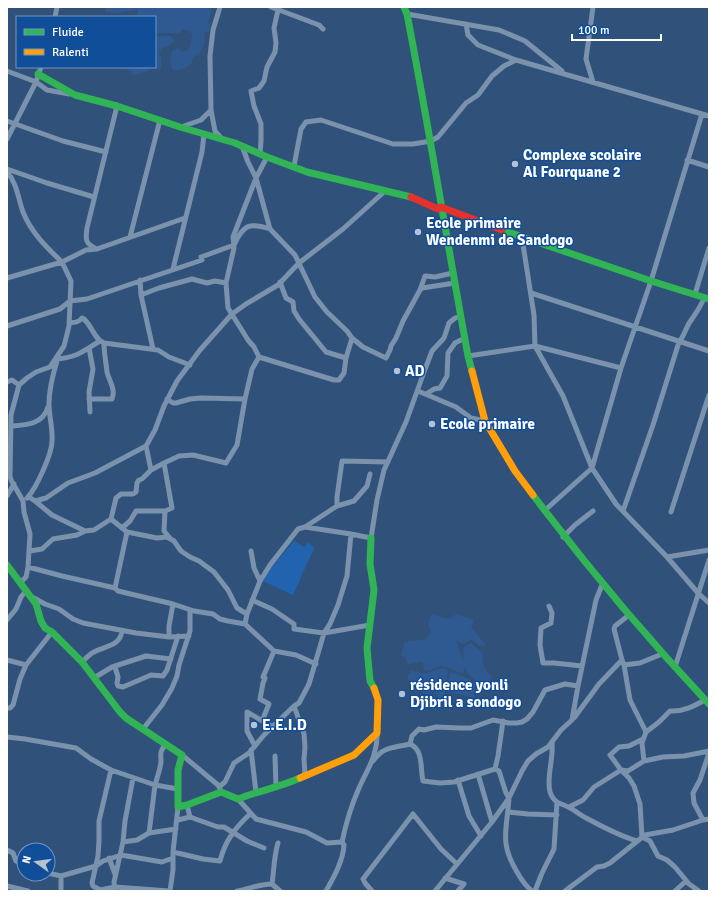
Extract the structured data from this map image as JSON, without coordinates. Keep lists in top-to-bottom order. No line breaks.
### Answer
{"places":["Complexe scolaire Al Fourquane 2","Ecole primaire Wendenmi de Sandogo","AD","Ecole primaire","résidence yonli Djibril a sondogo","E.E.I.D"],"legend":["Fluide","Ralenti"],"scale_bar":"100 m","north":"left"}
